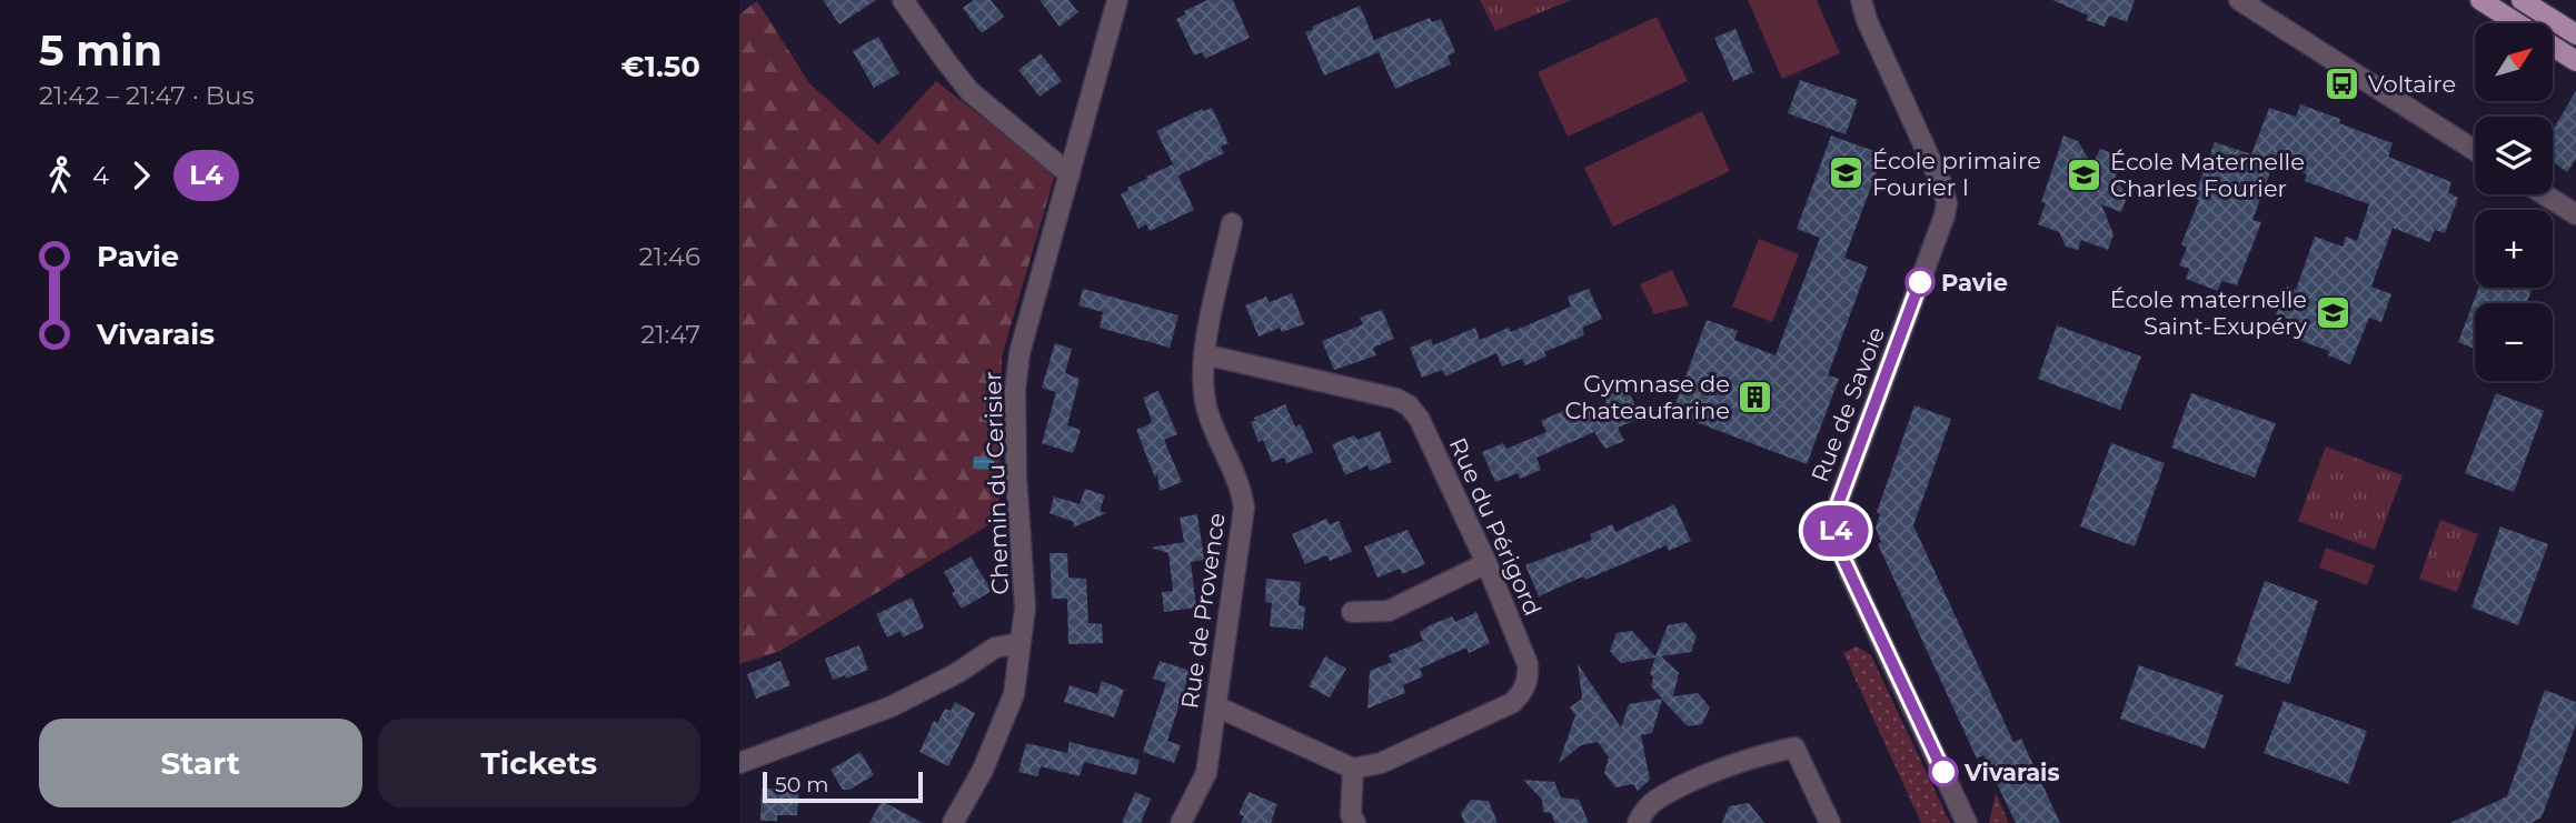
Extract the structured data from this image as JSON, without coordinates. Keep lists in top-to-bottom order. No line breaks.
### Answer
{"streets":{"street":["Rue de Savoie","Chemin du Cerisier","Rue du Périgord","Rue de Provence"]},"crossings":[["Rue du Périgord","Rue de Provence"]],"places":{"bus stop":["Voltaire"],"school or university":["École primaire Fourier I","École Maternelle Charles Fourier","École maternelle Saint-Exupéry"],"other":["Pavie","Vivarais"],"building":["Gymnase de Chateaufarine"]},"lines":["bus line L4"],"scale_bar":"50 m","north":"top right","page":{"heading":["5 min","21:42 – 21:47 · Bus","€1.50"],"on_map":"L4","map_buttons":["+","−"],"legs":["4","L4"],"list":[{"name":"Pavie","value":"21:46"},{"name":"Vivarais","value":"21:47"}],"buttons":["Start","Tickets"],"scale":"50 m"}}
